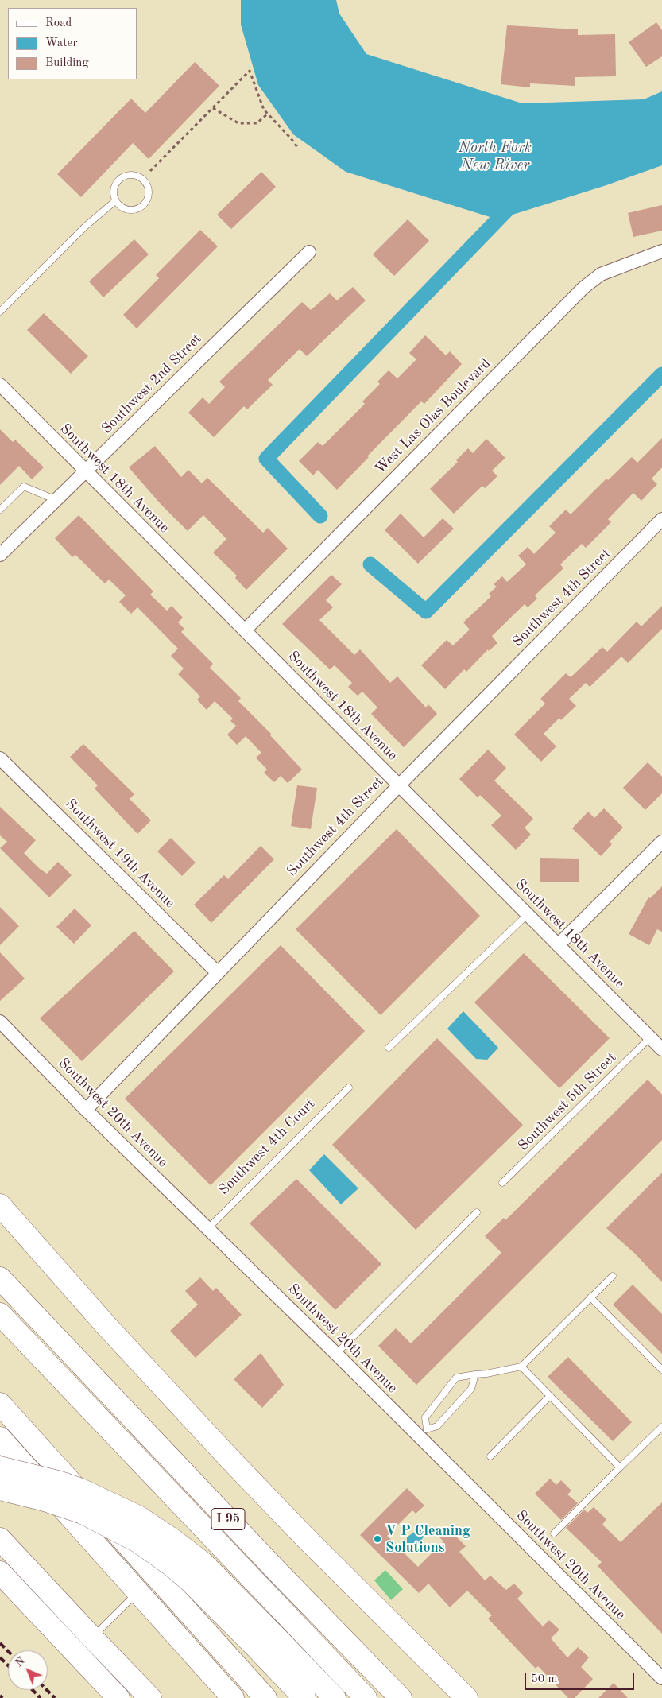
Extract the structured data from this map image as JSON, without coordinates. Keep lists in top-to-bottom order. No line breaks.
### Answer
{"streets":{"highway":["I 95"],"street":["Southwest 2nd Street","West Las Olas Boulevard","Southwest 18th Avenue","Southwest 4th Street","Southwest 19th Avenue","Southwest 20th Avenue"],"lane":["Southwest 5th Street","Southwest 4th Court"]},"crossings":[["Southwest 2nd Street","Southwest 18th Avenue"],["West Las Olas Boulevard","Southwest 18th Avenue"],["Southwest 18th Avenue","Southwest 4th Street"],["Southwest 18th Avenue","Southwest 5th Street"],["Southwest 4th Street","Southwest 19th Avenue"],["Southwest 4th Street","Southwest 20th Avenue"],["Southwest 20th Avenue","Southwest 4th Court"]],"water":["North Fork New River"],"places":["V P Cleaning Solutions"],"legend":["Road","Water","Building"],"scale_bar":"50 m","north":"top left"}
